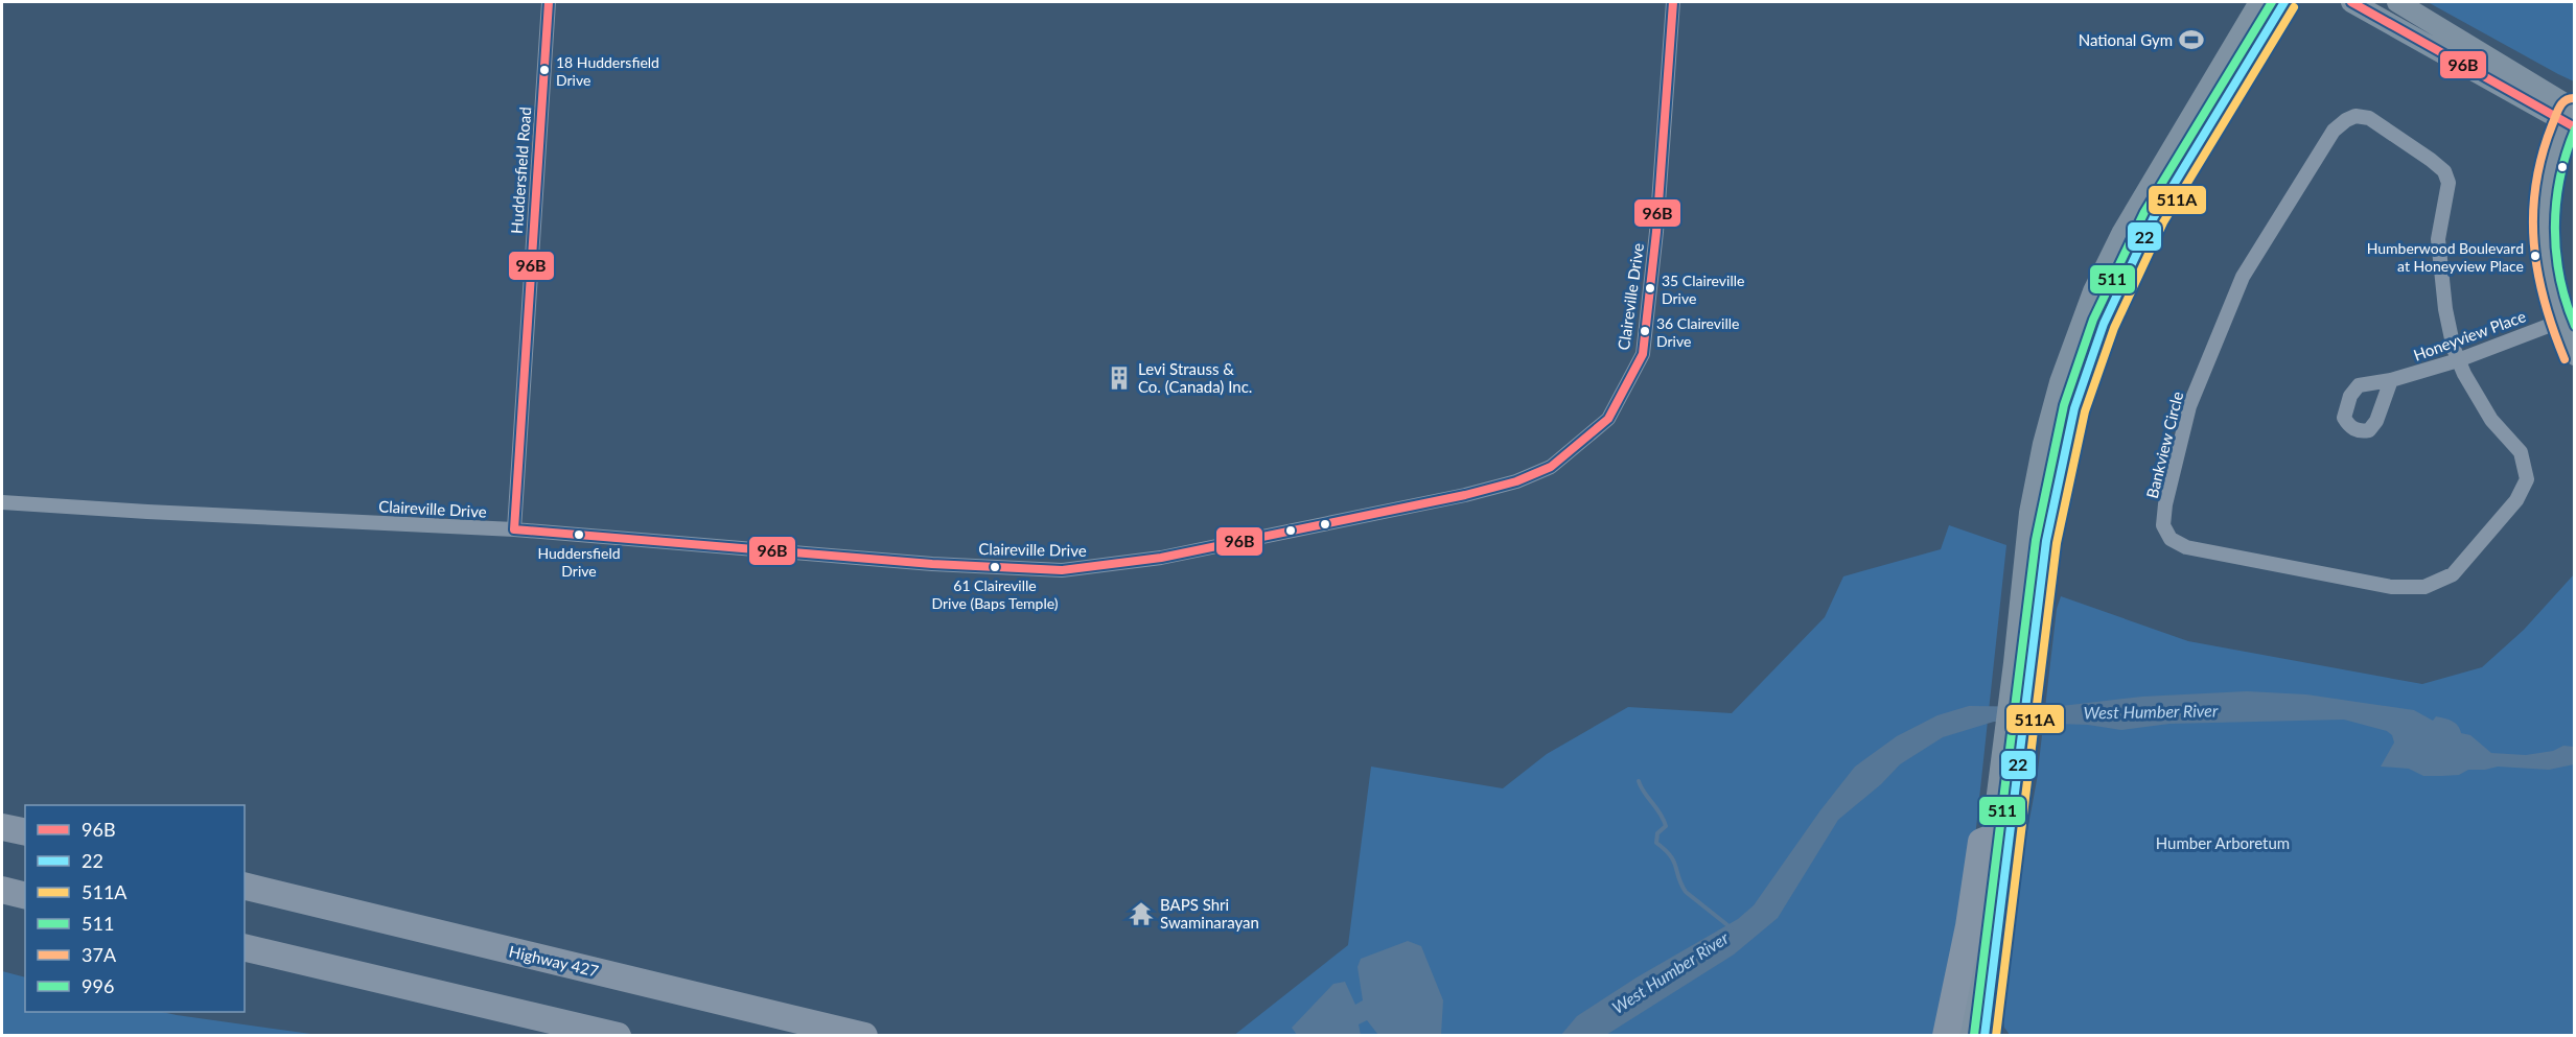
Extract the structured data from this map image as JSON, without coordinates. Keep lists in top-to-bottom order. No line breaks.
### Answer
{"streets":{"highway":["Highway 427"],"street":["Huddersfield Road","Claireville Drive","Honeyview Place","Bankview Circle"]},"crossings":[["Huddersfield Road","Claireville Drive"],["Honeyview Place","Bankview Circle"]],"water":["West Humber River"],"parks":["Humber Arboretum"],"places":{"sports":["National Gym"],"other":["18 Huddersfield Drive","Humberwood Boulevard at Honeyview Place","35 Claireville Drive","36 Claireville Drive","Huddersfield Drive","61 Claireville Drive (Baps Temple)"],"building":["Levi Strauss & Co. (Canada) Inc."],"temple":["BAPS Shri Swaminarayan"]},"lines":["transit line 96B","transit line 22","transit line 511","transit line 511A","transit line 37A","transit line 996"],"legend":["96B","22","511A","511","37A","996"]}
